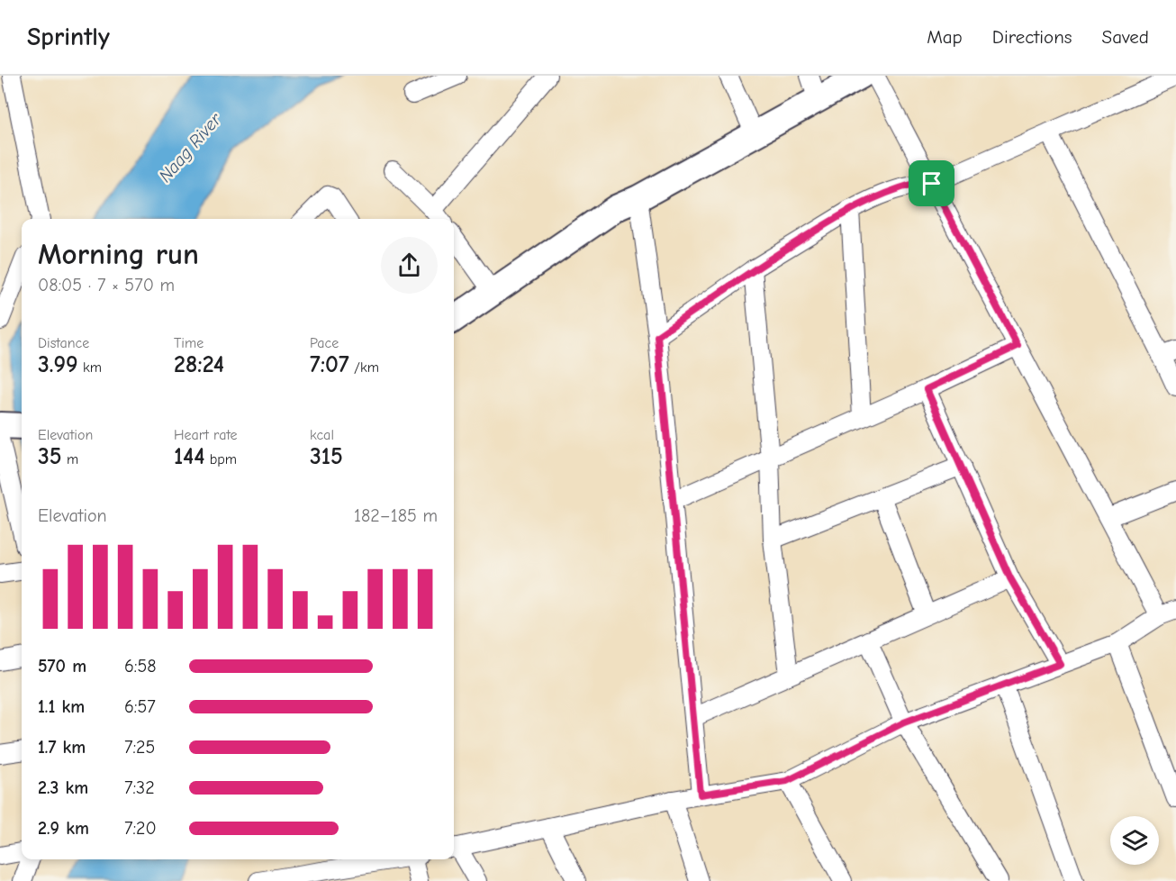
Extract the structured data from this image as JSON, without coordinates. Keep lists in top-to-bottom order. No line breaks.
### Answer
{"water":["Naag River"],"page":{"header":"Sprintly","nav":["Map","Directions","Saved"],"heading":["Morning run","08:05 · 7 × 570 m"],"stats":[["Distance","3.99 km"],["Time","28:24"],["Pace","7:07 /km"],["Elevation","35 m"],["Heart rate","144 bpm"],["kcal","315"]],"chart":["Elevation","182–185 m"],"list":[{"name":"570 m","note":"6:58"},{"name":"1.1 km","note":"6:57"},{"name":"1.7 km","note":"7:25"},{"name":"2.3 km","note":"7:32"},{"name":"2.9 km","note":"7:20"}]}}
